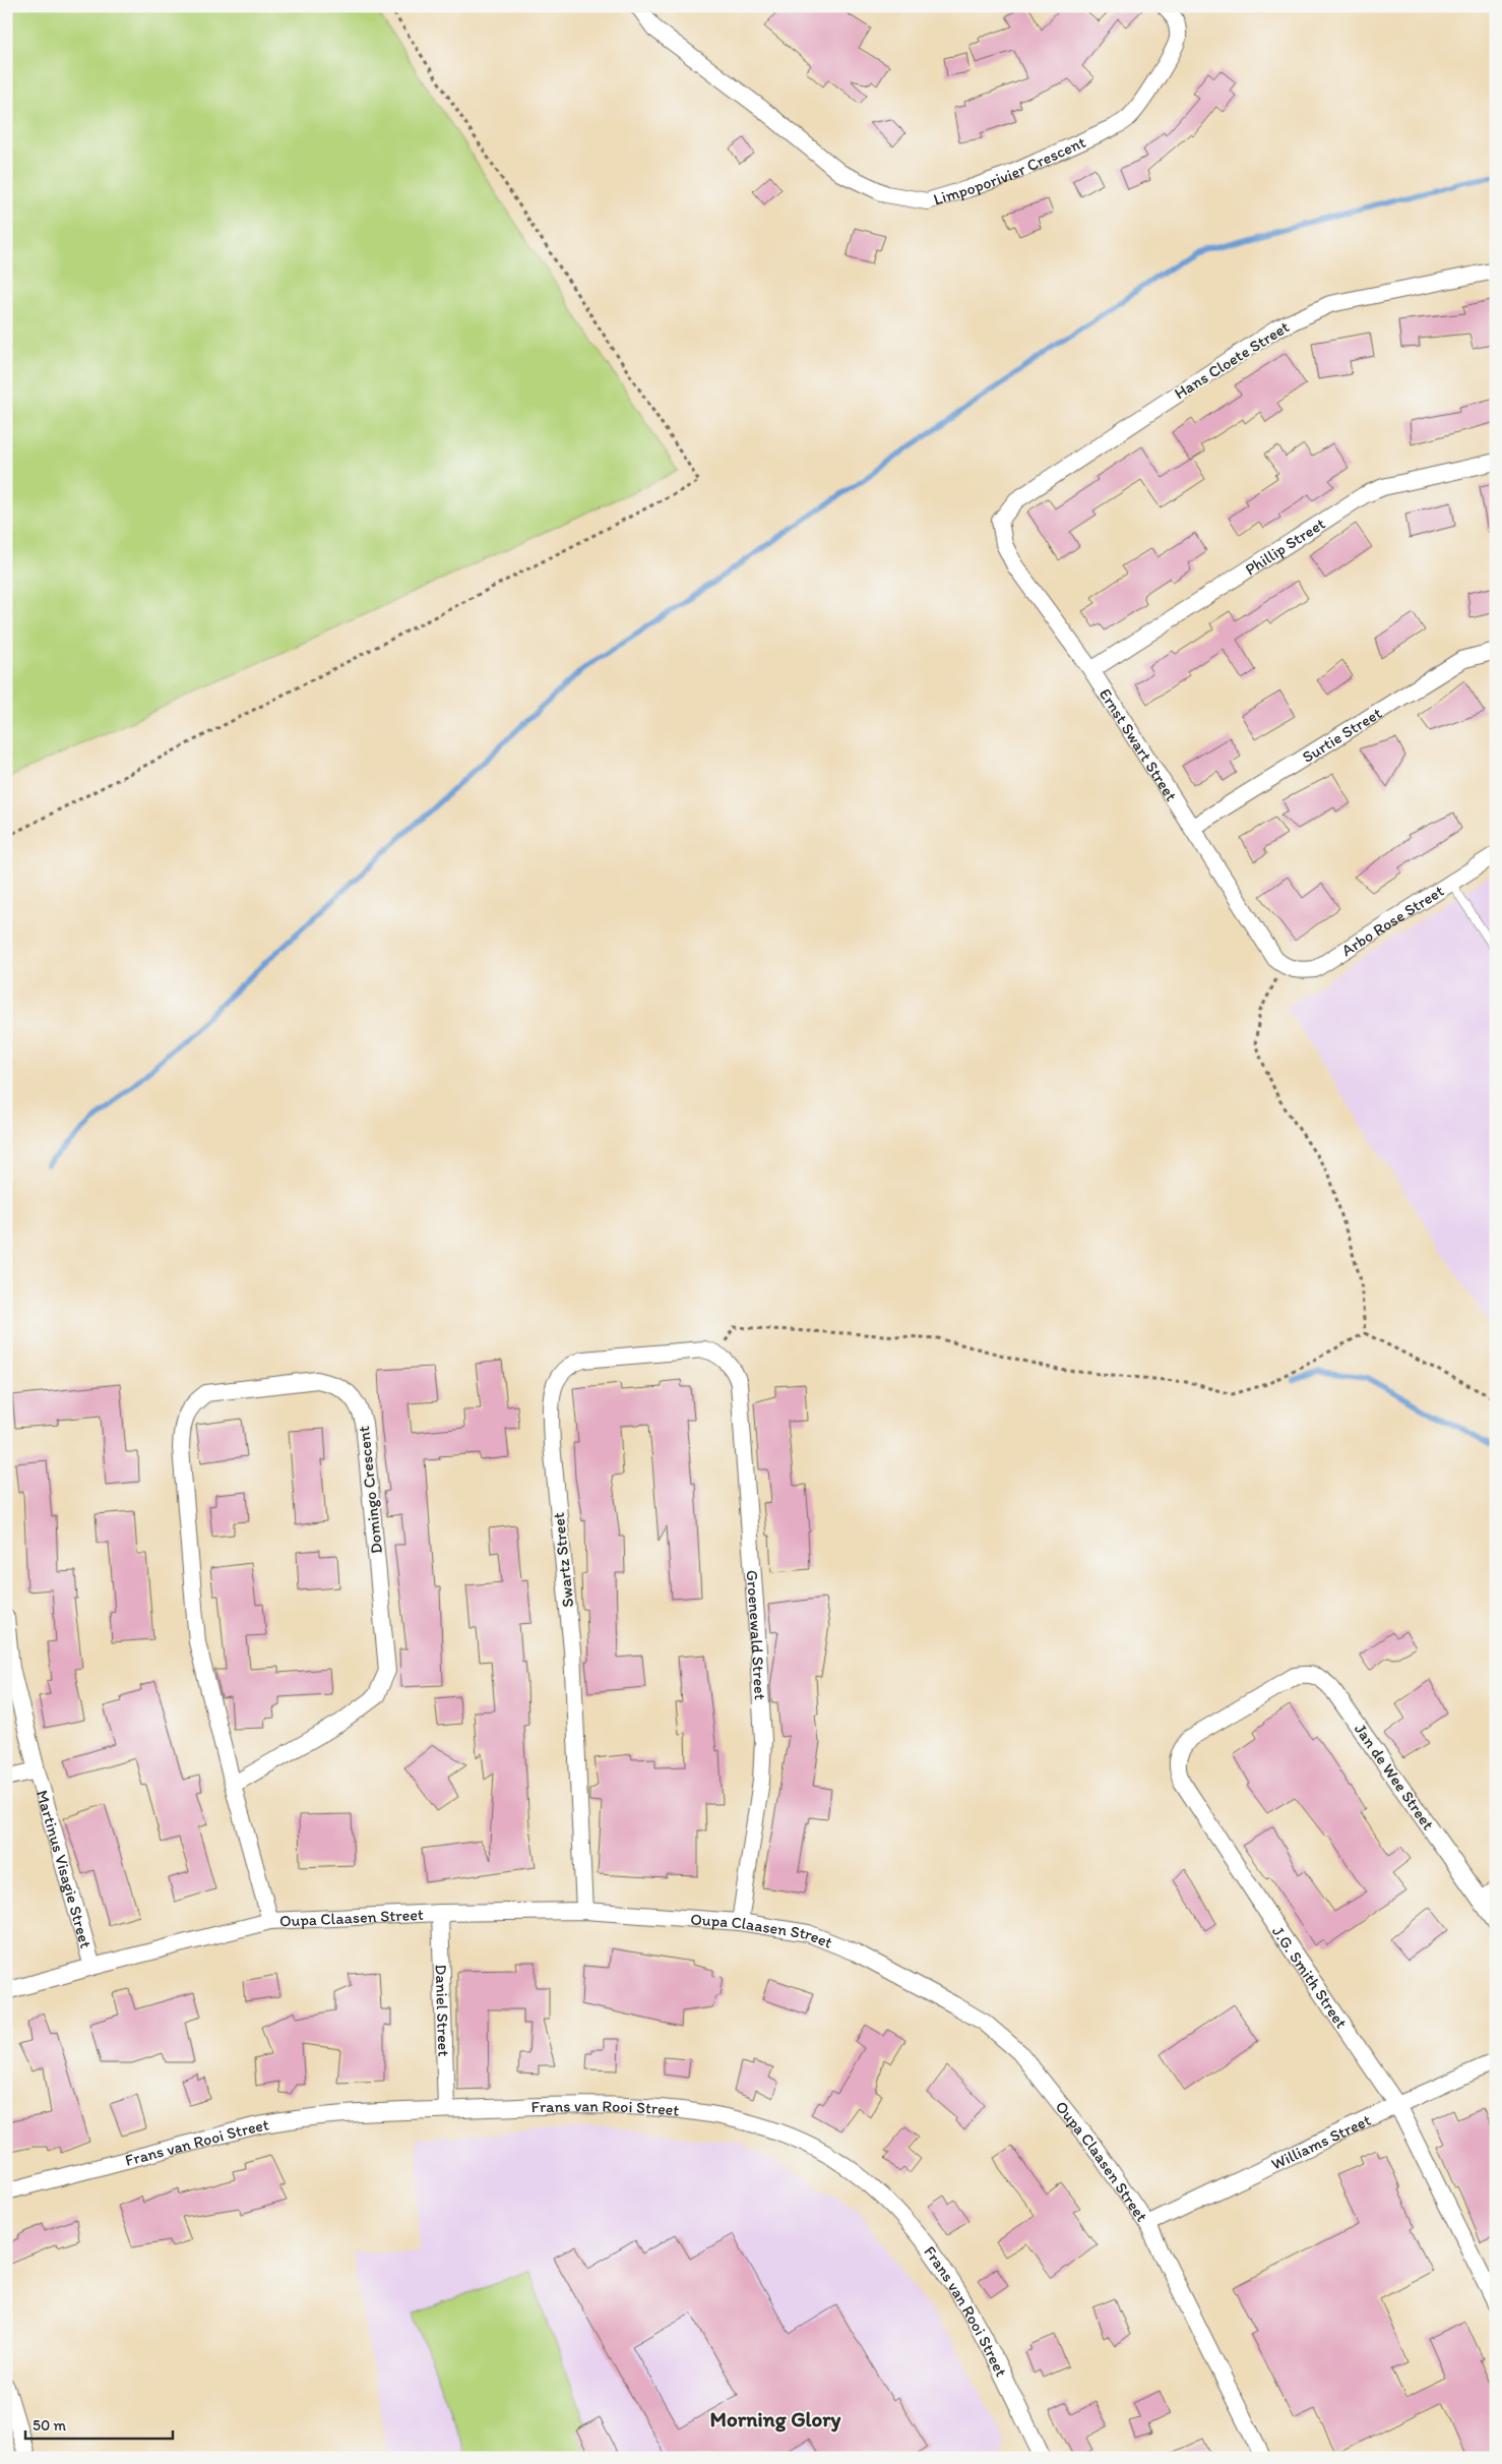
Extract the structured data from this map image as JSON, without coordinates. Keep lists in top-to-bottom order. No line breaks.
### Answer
{"streets":{"street":["Limpoporivier Crescent","Hans Cloete Street","Phillip Street","Surtie Street","Ernst Swart Street","Arbo Rose Street","Domingo Crescent","Swartz Street","Groenewald Street","Jan de Wee Street","Martinus Visagie Street","Oupa Claasen Street","J.G. Smith Street","Daniel Street","Frans van Rooi Street","Williams Street"]},"crossings":[["Hans Cloete Street","Ernst Swart Street"],["Phillip Street","Ernst Swart Street"],["Surtie Street","Ernst Swart Street"],["Ernst Swart Street","Arbo Rose Street"],["Domingo Crescent","Oupa Claasen Street"],["Swartz Street","Groenewald Street"],["Swartz Street","Oupa Claasen Street"],["Groenewald Street","Oupa Claasen Street"],["Jan de Wee Street","J.G. Smith Street"],["Martinus Visagie Street","Oupa Claasen Street"],["Oupa Claasen Street","Daniel Street"],["Oupa Claasen Street","Williams Street"],["J.G. Smith Street","Williams Street"],["Daniel Street","Frans van Rooi Street"]],"districts":["Morning Glory"],"scale_bar":"50 m"}
